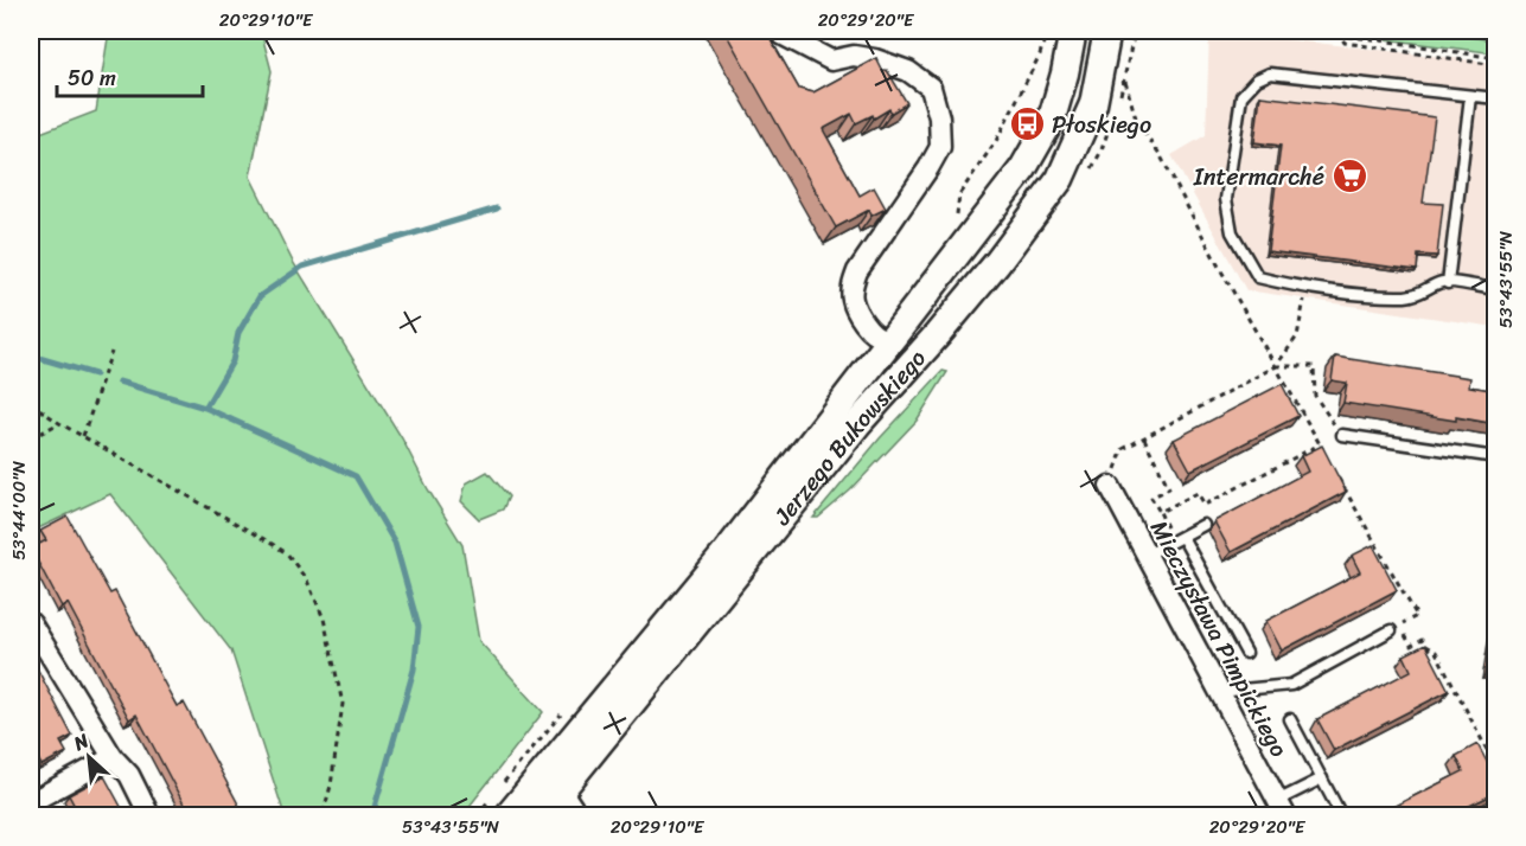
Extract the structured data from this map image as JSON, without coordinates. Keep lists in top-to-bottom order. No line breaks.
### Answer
{"streets":{"street":["Jerzego Bukowskiego","Mieczysława Pimpickiego"]},"places":{"bus stop":["Płoskiego"],"supermarket":["Intermarché"]},"scale_bar":"50 m","north":"top left","coordinates":["20°29'10\"E","20°29'20\"E","53°43'55\"N","53°44'00\"N"]}
